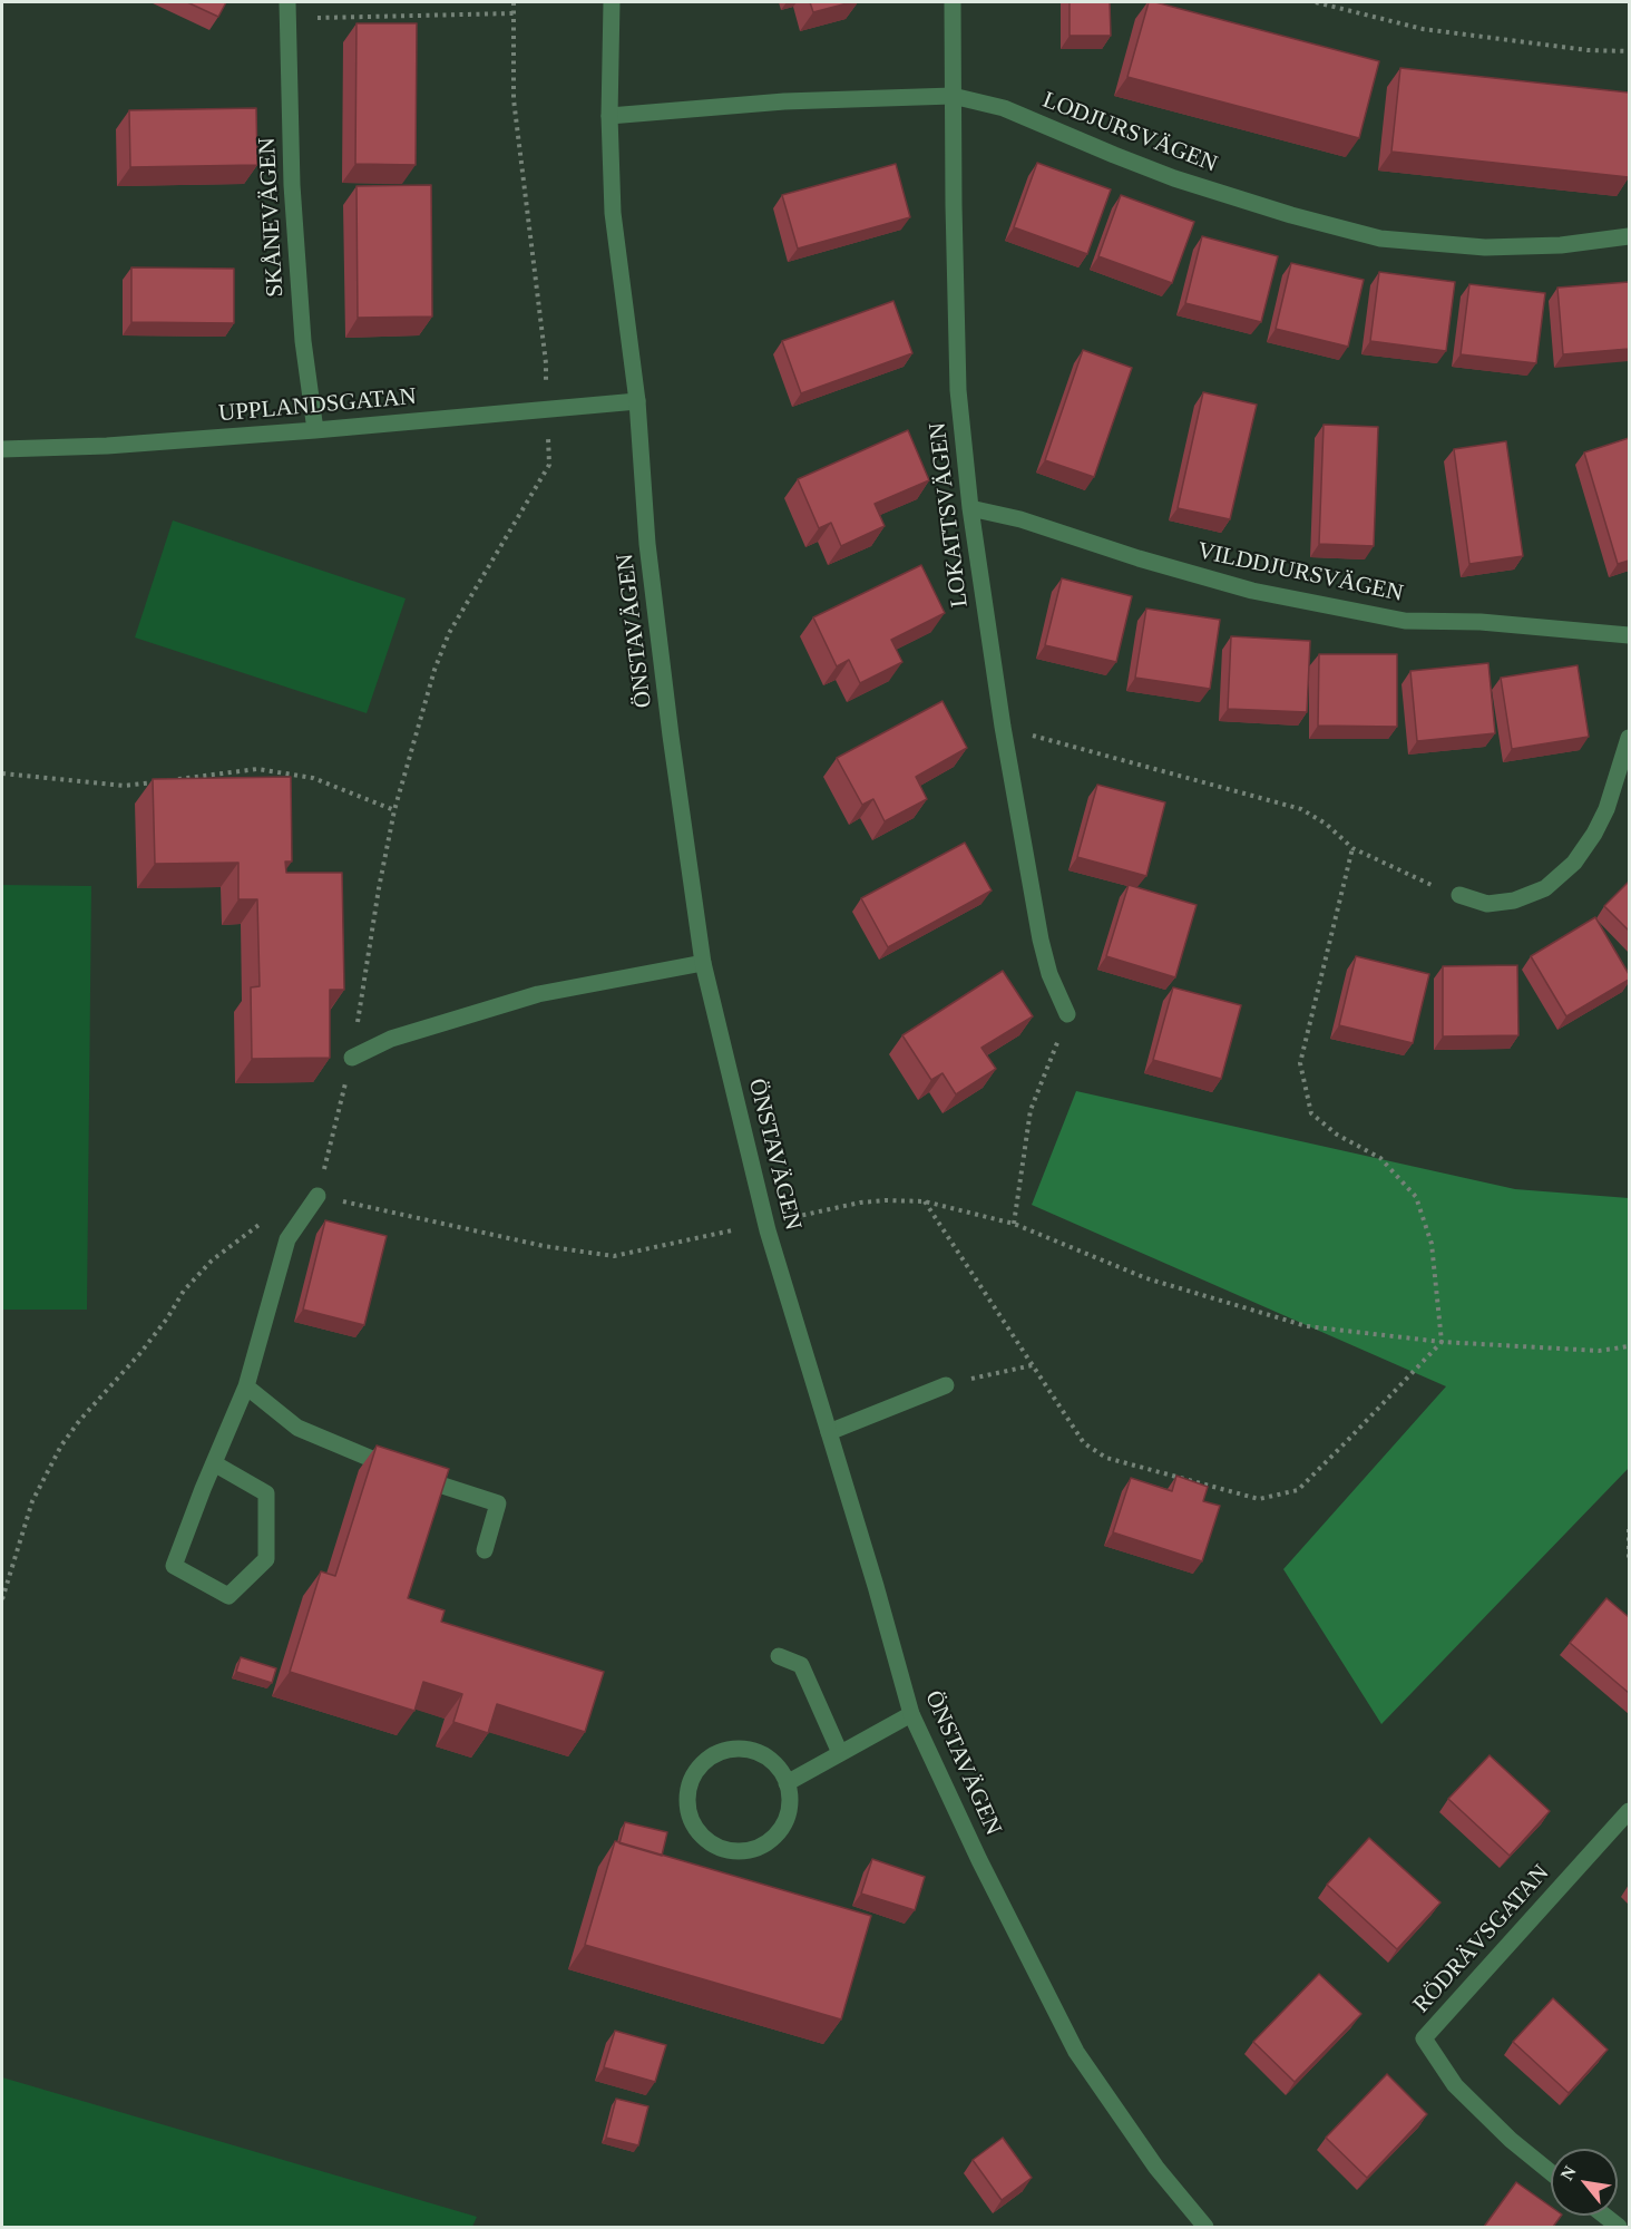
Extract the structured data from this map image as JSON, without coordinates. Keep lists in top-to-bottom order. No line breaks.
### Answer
{"streets":{"street":["LODJURSVÄGEN","SKÅNEVÄGEN","UPPLANDSGATAN","LOKATTSVÄGEN","VILDDJURSVÄGEN","ÖNSTAVÄGEN","RÖDRÄVSGATAN"]},"crossings":[["LODJURSVÄGEN","LOKATTSVÄGEN"],["LODJURSVÄGEN","ÖNSTAVÄGEN"],["SKÅNEVÄGEN","UPPLANDSGATAN"],["UPPLANDSGATAN","ÖNSTAVÄGEN"],["LOKATTSVÄGEN","VILDDJURSVÄGEN"]],"north":"top left"}
